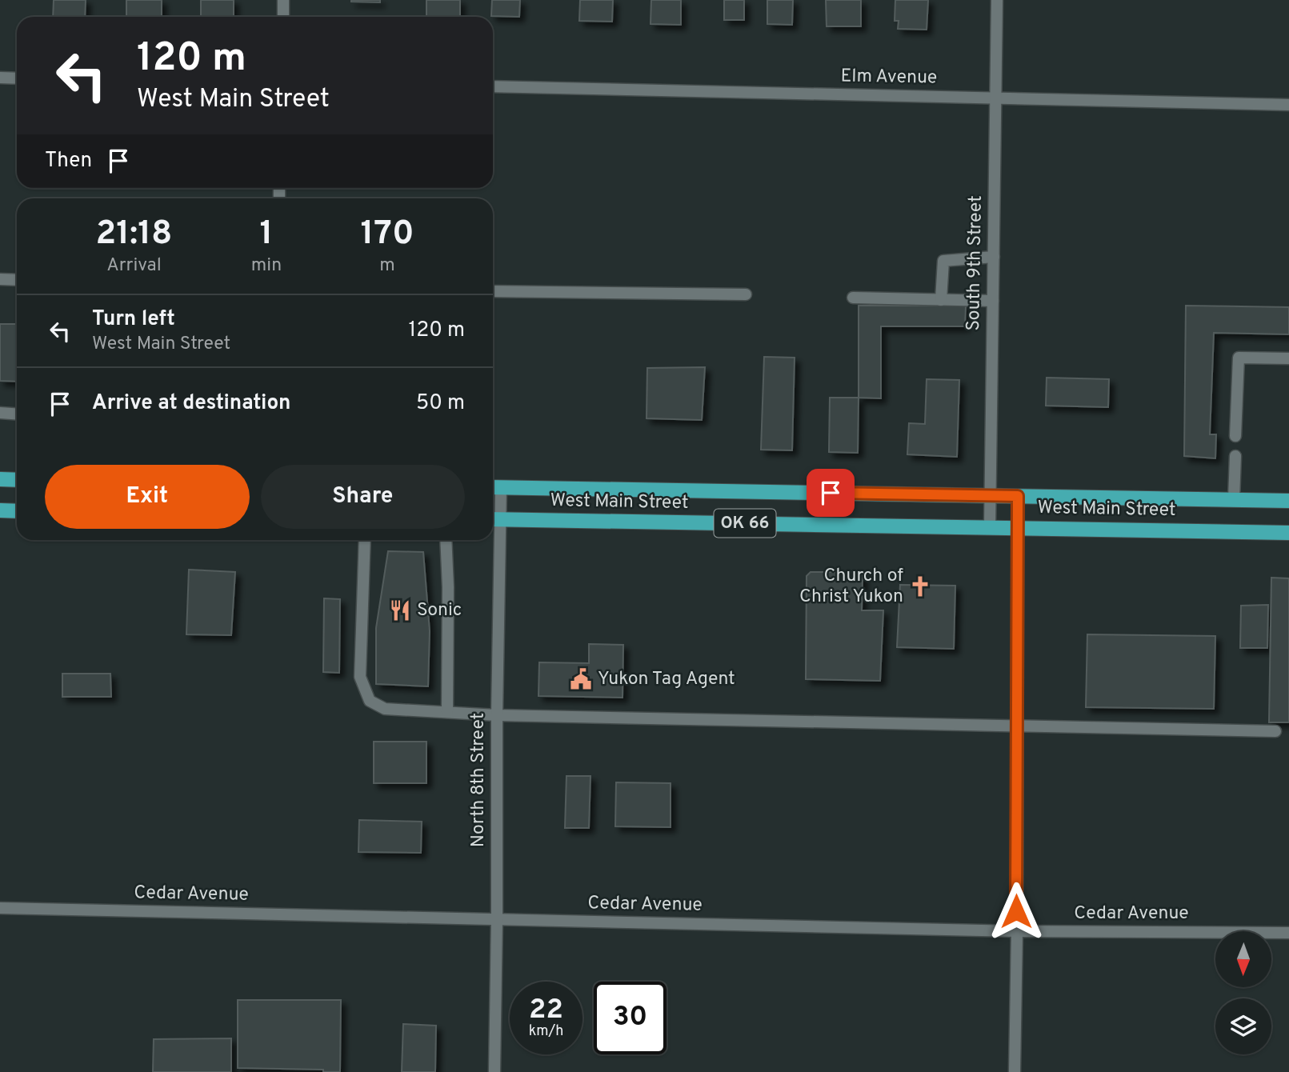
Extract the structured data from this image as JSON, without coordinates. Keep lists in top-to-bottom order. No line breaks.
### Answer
{"streets":{"main road":["West Main Street","OK 66"],"street":["Elm Avenue","South 9th Street","North 8th Street","Cedar Avenue"]},"crossings":[["Elm Avenue","South 9th Street"],["South 9th Street","West Main Street"],["West Main Street","North 8th Street"],["North 8th Street","Cedar Avenue"]],"places":{"church":["Church of Christ Yukon"],"restaurant":["Sonic"],"public building":["Yukon Tag Agent"]},"north":"bottom","page":{"turn":["120 m","West Main Street"],"then":"Then","eta":["21:18","Arrival","1","min","170","m"],"list":[{"name":"Turn left","note":"West Main Street","value":"120 m"},{"name":"Arrive at destination","value":"50 m"}],"buttons":["Exit","Share"],"speed":"22 km/h","limit":"30"}}
